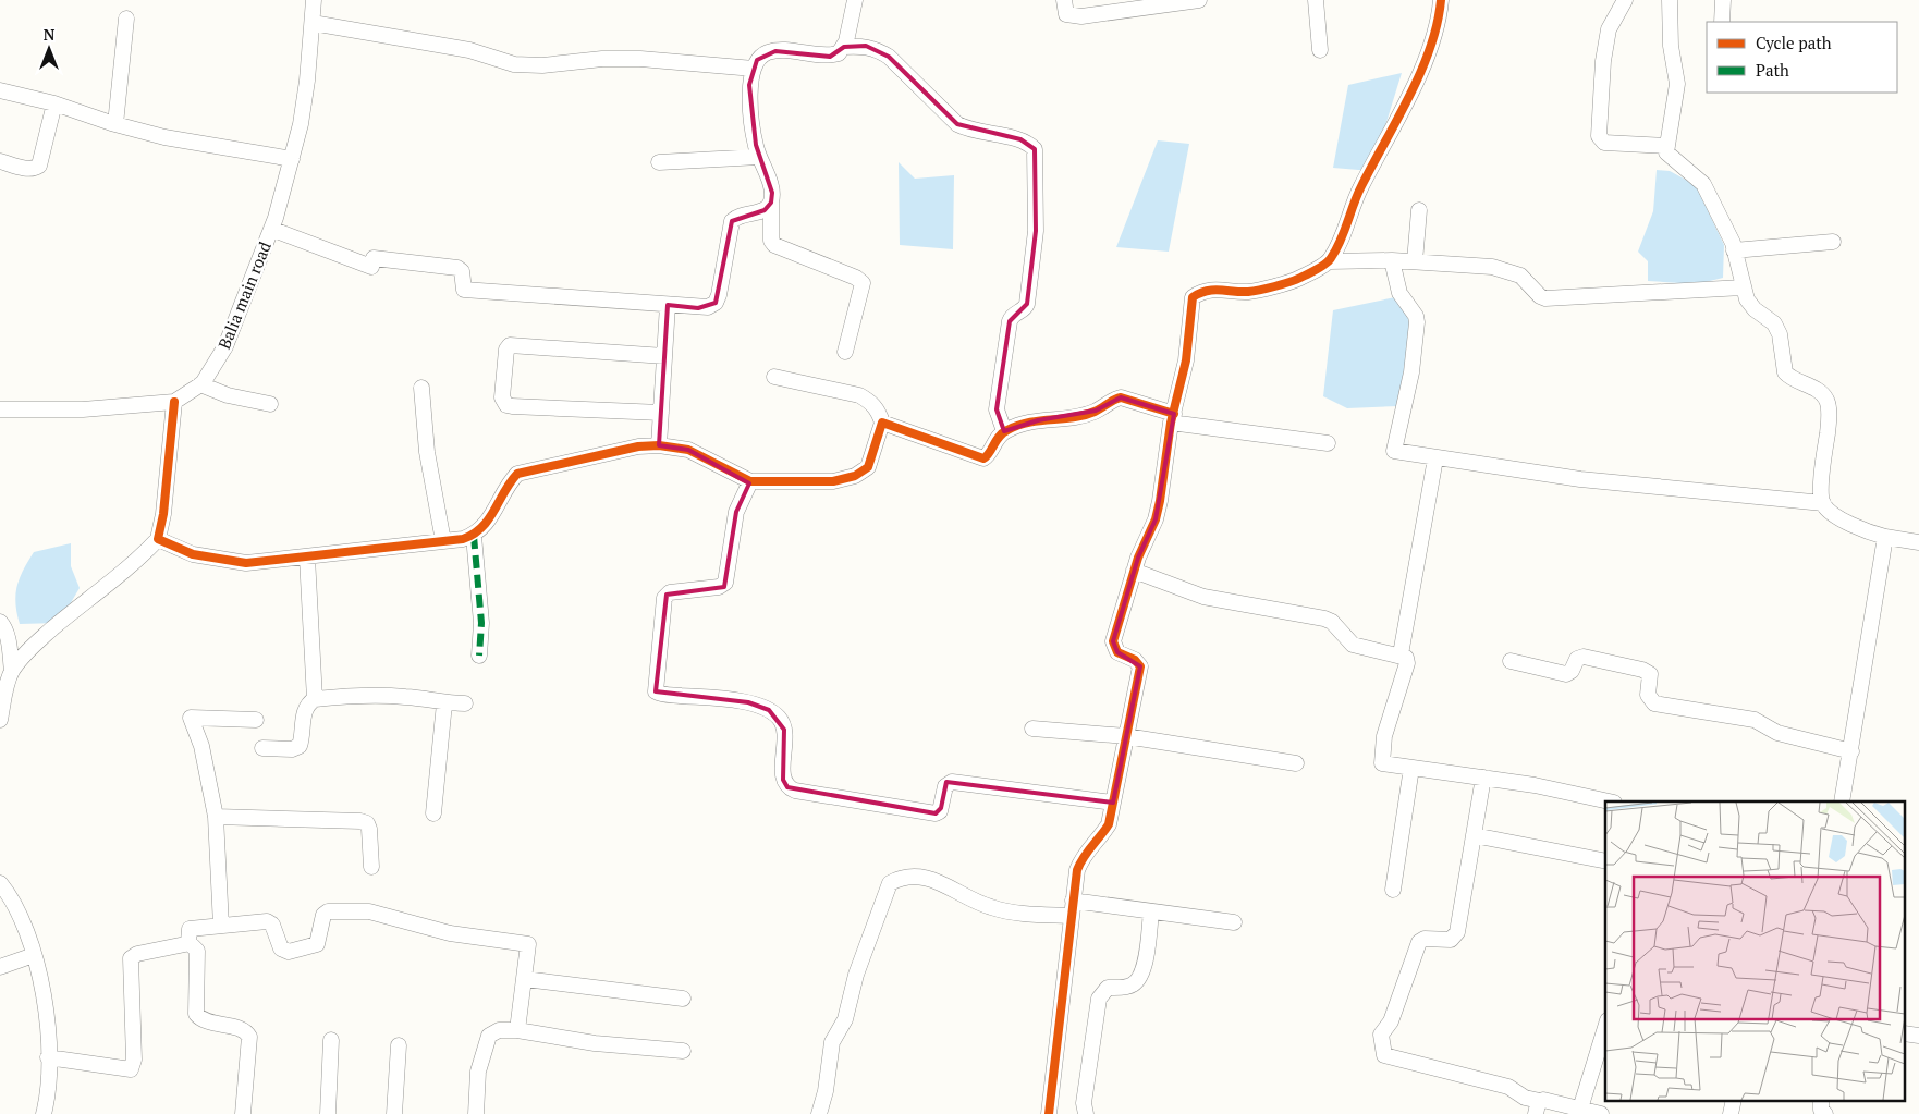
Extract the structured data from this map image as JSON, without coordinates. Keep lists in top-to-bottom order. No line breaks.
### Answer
{"streets":{"street":["Balia main road"]},"legend":["Cycle path","Path"],"north":"top"}
